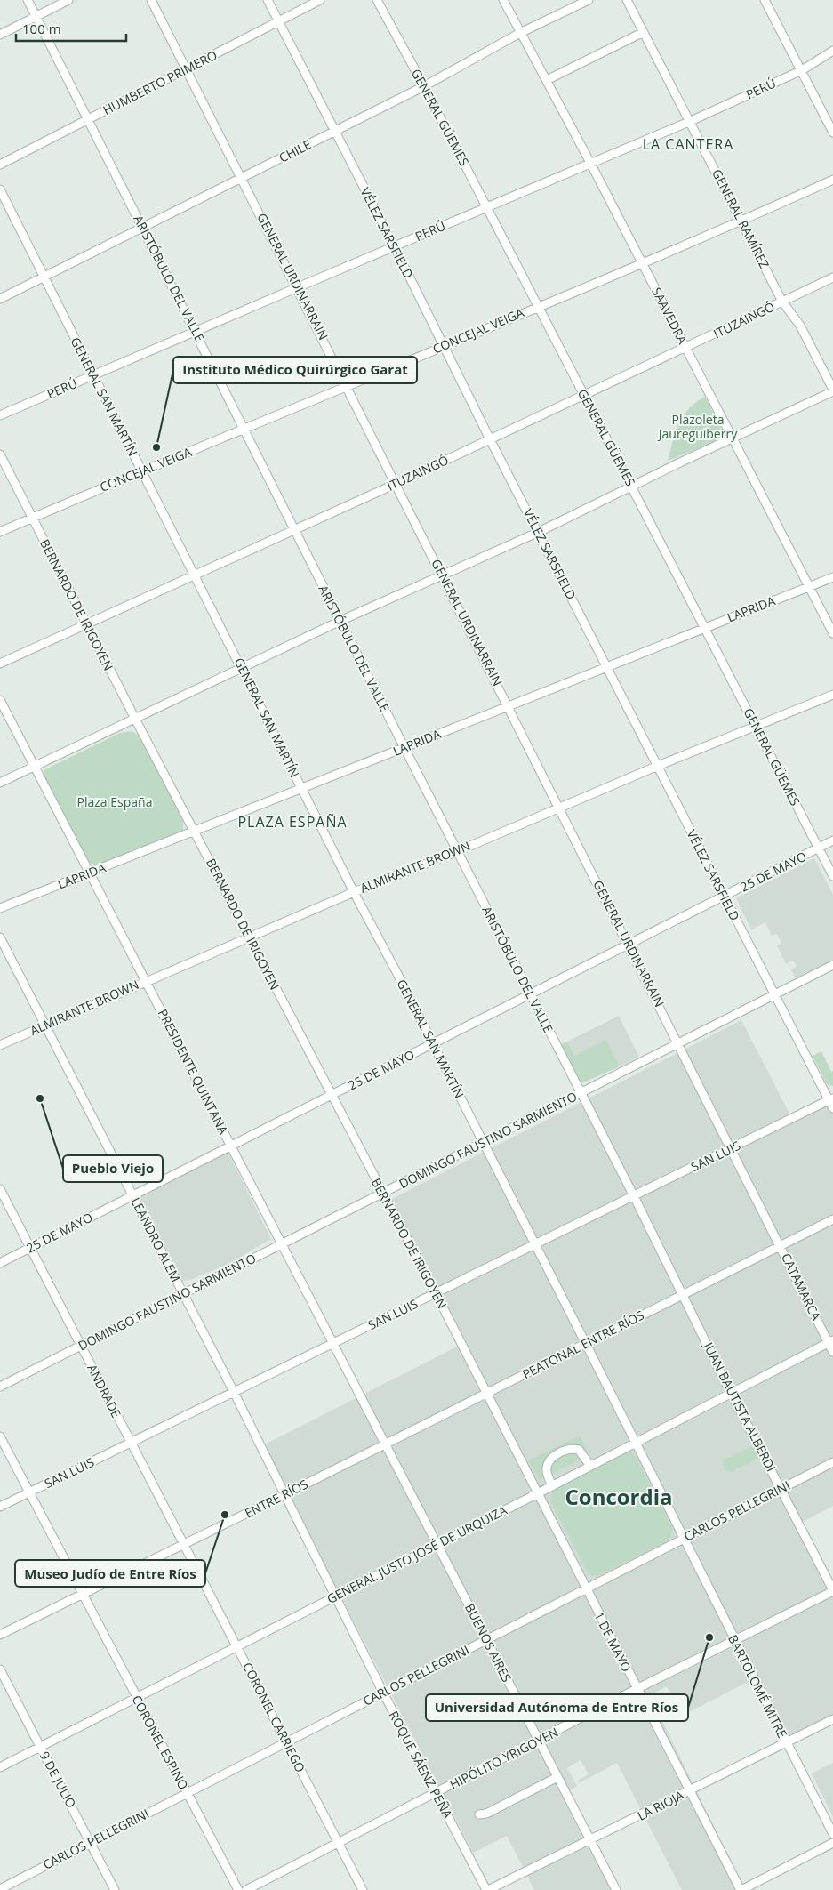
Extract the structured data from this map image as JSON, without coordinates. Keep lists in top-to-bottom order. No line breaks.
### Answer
{"streets":{"street":["HUMBERTO PRIMERO","PERÚ","GENERAL GÜEMES","CHILE","GENERAL RAMÍREZ","VÉLEZ SARSFIELD","GENERAL URDINARRAIN","ARISTÓBULO DEL VALLE","SAAVEDRA","ITUZAINGÓ","CONCEJAL VEIGA","GENERAL SAN MARTÍN","BERNARDO DE IRIGOYEN","LAPRIDA","ALMIRANTE BROWN","25 DE MAYO","PRESIDENTE QUINTANA","DOMINGO FAUSTINO SARMIENTO","SAN LUIS","LEANDRO ALEM","CATAMARCA","PEATONAL ENTRE RÍOS","ANDRADE","JUAN BAUTISTA ALBERDI","ENTRE RÍOS","CARLOS PELLEGRINI","GENERAL JUSTO JOSÉ DE URQUIZA","1 DE MAYO","BUENOS AIRES","BARTOLOMÉ MITRE","CORONEL CARRIEGO","CORONEL ESPINO","HIPÓLITO YRIGOYEN","ROQUE SÁENZ PEÑA","9 DE JULIO","LA RIOJA"]},"crossings":[["HUMBERTO PRIMERO","VÉLEZ SARSFIELD"],["HUMBERTO PRIMERO","GENERAL URDINARRAIN"],["HUMBERTO PRIMERO","ARISTÓBULO DEL VALLE"],["PERÚ","GENERAL GÜEMES"],["PERÚ","GENERAL RAMÍREZ"],["PERÚ","VÉLEZ SARSFIELD"],["PERÚ","GENERAL URDINARRAIN"],["PERÚ","ARISTÓBULO DEL VALLE"],["PERÚ","SAAVEDRA"],["PERÚ","GENERAL SAN MARTÍN"],["GENERAL GÜEMES","CHILE"],["GENERAL GÜEMES","ITUZAINGÓ"],["GENERAL GÜEMES","CONCEJAL VEIGA"],["GENERAL GÜEMES","LAPRIDA"],["GENERAL GÜEMES","ALMIRANTE BROWN"],["GENERAL GÜEMES","25 DE MAYO"],["CHILE","VÉLEZ SARSFIELD"],["CHILE","GENERAL URDINARRAIN"],["CHILE","ARISTÓBULO DEL VALLE"],["CHILE","SAAVEDRA"],["CHILE","GENERAL SAN MARTÍN"],["GENERAL RAMÍREZ","ITUZAINGÓ"],["GENERAL RAMÍREZ","CONCEJAL VEIGA"],["VÉLEZ SARSFIELD","ITUZAINGÓ"],["VÉLEZ SARSFIELD","CONCEJAL VEIGA"],["VÉLEZ SARSFIELD","LAPRIDA"],["VÉLEZ SARSFIELD","ALMIRANTE BROWN"],["VÉLEZ SARSFIELD","25 DE MAYO"],["VÉLEZ SARSFIELD","DOMINGO FAUSTINO SARMIENTO"],["VÉLEZ SARSFIELD","SAN LUIS"],["GENERAL URDINARRAIN","ITUZAINGÓ"],["GENERAL URDINARRAIN","CONCEJAL VEIGA"],["GENERAL URDINARRAIN","LAPRIDA"],["GENERAL URDINARRAIN","ALMIRANTE BROWN"],["GENERAL URDINARRAIN","25 DE MAYO"],["GENERAL URDINARRAIN","DOMINGO FAUSTINO SARMIENTO"],["GENERAL URDINARRAIN","SAN LUIS"],["GENERAL URDINARRAIN","CATAMARCA"],["GENERAL URDINARRAIN","PEATONAL ENTRE RÍOS"],["ARISTÓBULO DEL VALLE","ITUZAINGÓ"],["ARISTÓBULO DEL VALLE","CONCEJAL VEIGA"],["ARISTÓBULO DEL VALLE","LAPRIDA"],["ARISTÓBULO DEL VALLE","ALMIRANTE BROWN"],["ARISTÓBULO DEL VALLE","25 DE MAYO"],["ARISTÓBULO DEL VALLE","DOMINGO FAUSTINO SARMIENTO"],["ARISTÓBULO DEL VALLE","SAN LUIS"],["ARISTÓBULO DEL VALLE","PEATONAL ENTRE RÍOS"],["ARISTÓBULO DEL VALLE","JUAN BAUTISTA ALBERDI"],["SAAVEDRA","ITUZAINGÓ"],["SAAVEDRA","CONCEJAL VEIGA"],["SAAVEDRA","LAPRIDA"],["ITUZAINGÓ","GENERAL SAN MARTÍN"],["ITUZAINGÓ","BERNARDO DE IRIGOYEN"],["CONCEJAL VEIGA","GENERAL SAN MARTÍN"],["CONCEJAL VEIGA","BERNARDO DE IRIGOYEN"],["GENERAL SAN MARTÍN","LAPRIDA"],["GENERAL SAN MARTÍN","ALMIRANTE BROWN"],["GENERAL SAN MARTÍN","25 DE MAYO"],["GENERAL SAN MARTÍN","DOMINGO FAUSTINO SARMIENTO"],["GENERAL SAN MARTÍN","SAN LUIS"],["GENERAL SAN MARTÍN","PEATONAL ENTRE RÍOS"],["GENERAL SAN MARTÍN","BARTOLOMÉ MITRE"],["BERNARDO DE IRIGOYEN","LAPRIDA"],["BERNARDO DE IRIGOYEN","ALMIRANTE BROWN"],["BERNARDO DE IRIGOYEN","25 DE MAYO"],["BERNARDO DE IRIGOYEN","DOMINGO FAUSTINO SARMIENTO"],["BERNARDO DE IRIGOYEN","SAN LUIS"],["BERNARDO DE IRIGOYEN","PEATONAL ENTRE RÍOS"],["BERNARDO DE IRIGOYEN","1 DE MAYO"],["LAPRIDA","PRESIDENTE QUINTANA"],["ALMIRANTE BROWN","PRESIDENTE QUINTANA"],["ALMIRANTE BROWN","LEANDRO ALEM"],["25 DE MAYO","PRESIDENTE QUINTANA"],["25 DE MAYO","LEANDRO ALEM"],["25 DE MAYO","ANDRADE"],["PRESIDENTE QUINTANA","DOMINGO FAUSTINO SARMIENTO"],["PRESIDENTE QUINTANA","SAN LUIS"],["PRESIDENTE QUINTANA","PEATONAL ENTRE RÍOS"],["PRESIDENTE QUINTANA","ENTRE RÍOS"],["PRESIDENTE QUINTANA","BUENOS AIRES"],["DOMINGO FAUSTINO SARMIENTO","LEANDRO ALEM"],["DOMINGO FAUSTINO SARMIENTO","ANDRADE"],["SAN LUIS","LEANDRO ALEM"],["SAN LUIS","ANDRADE"],["SAN LUIS","CORONEL ESPINO"],["LEANDRO ALEM","ENTRE RÍOS"],["LEANDRO ALEM","ROQUE SÁENZ PEÑA"],["CATAMARCA","PEATONAL ENTRE RÍOS"],["CATAMARCA","GENERAL JUSTO JOSÉ DE URQUIZA"],["PEATONAL ENTRE RÍOS","JUAN BAUTISTA ALBERDI"],["PEATONAL ENTRE RÍOS","ENTRE RÍOS"],["PEATONAL ENTRE RÍOS","1 DE MAYO"],["PEATONAL ENTRE RÍOS","BUENOS AIRES"],["PEATONAL ENTRE RÍOS","BARTOLOMÉ MITRE"],["ANDRADE","ENTRE RÍOS"],["ANDRADE","CORONEL CARRIEGO"],["JUAN BAUTISTA ALBERDI","CARLOS PELLEGRINI"],["JUAN BAUTISTA ALBERDI","GENERAL JUSTO JOSÉ DE URQUIZA"],["JUAN BAUTISTA ALBERDI","HIPÓLITO YRIGOYEN"],["ENTRE RÍOS","BUENOS AIRES"],["ENTRE RÍOS","CORONEL CARRIEGO"],["ENTRE RÍOS","CORONEL ESPINO"],["ENTRE RÍOS","ROQUE SÁENZ PEÑA"],["CARLOS PELLEGRINI","1 DE MAYO"],["CARLOS PELLEGRINI","BUENOS AIRES"],["CARLOS PELLEGRINI","BARTOLOMÉ MITRE"],["CARLOS PELLEGRINI","CORONEL CARRIEGO"],["CARLOS PELLEGRINI","CORONEL ESPINO"],["CARLOS PELLEGRINI","ROQUE SÁENZ PEÑA"],["CARLOS PELLEGRINI","9 DE JULIO"],["GENERAL JUSTO JOSÉ DE URQUIZA","1 DE MAYO"],["GENERAL JUSTO JOSÉ DE URQUIZA","BUENOS AIRES"],["GENERAL JUSTO JOSÉ DE URQUIZA","BARTOLOMÉ MITRE"],["GENERAL JUSTO JOSÉ DE URQUIZA","CORONEL CARRIEGO"],["GENERAL JUSTO JOSÉ DE URQUIZA","CORONEL ESPINO"],["GENERAL JUSTO JOSÉ DE URQUIZA","ROQUE SÁENZ PEÑA"],["GENERAL JUSTO JOSÉ DE URQUIZA","9 DE JULIO"],["1 DE MAYO","HIPÓLITO YRIGOYEN"],["1 DE MAYO","LA RIOJA"],["BUENOS AIRES","HIPÓLITO YRIGOYEN"],["BUENOS AIRES","LA RIOJA"],["BARTOLOMÉ MITRE","HIPÓLITO YRIGOYEN"],["BARTOLOMÉ MITRE","LA RIOJA"],["CORONEL CARRIEGO","HIPÓLITO YRIGOYEN"],["HIPÓLITO YRIGOYEN","ROQUE SÁENZ PEÑA"],["ROQUE SÁENZ PEÑA","LA RIOJA"]],"districts":["LA CANTERA","PLAZA ESPAÑA","Concordia"],"parks":["Plazoleta Jaureguiberry","Plaza España"],"places":["Instituto Médico Quirúrgico Garat","Pueblo Viejo","Museo Judío de Entre Ríos","Universidad Autónoma de Entre Ríos"],"scale_bar":"100 m"}
